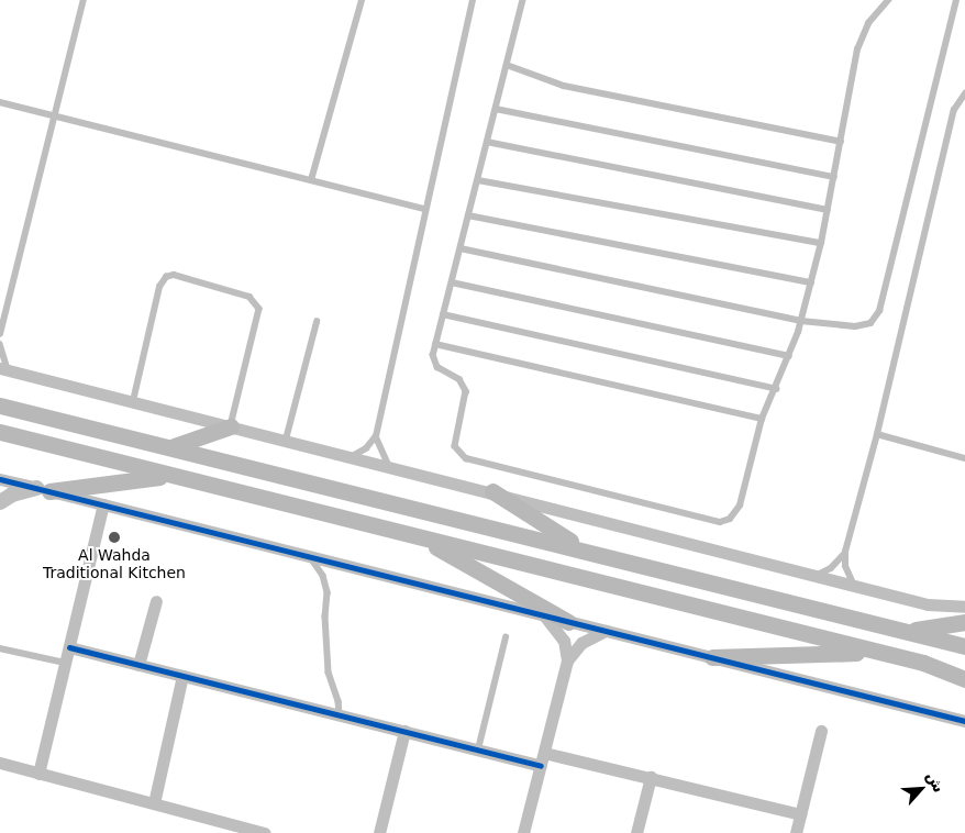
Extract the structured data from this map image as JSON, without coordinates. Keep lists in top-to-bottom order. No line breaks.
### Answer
{"places":["Al Wahda Traditional Kitchen"],"north":"top right"}
